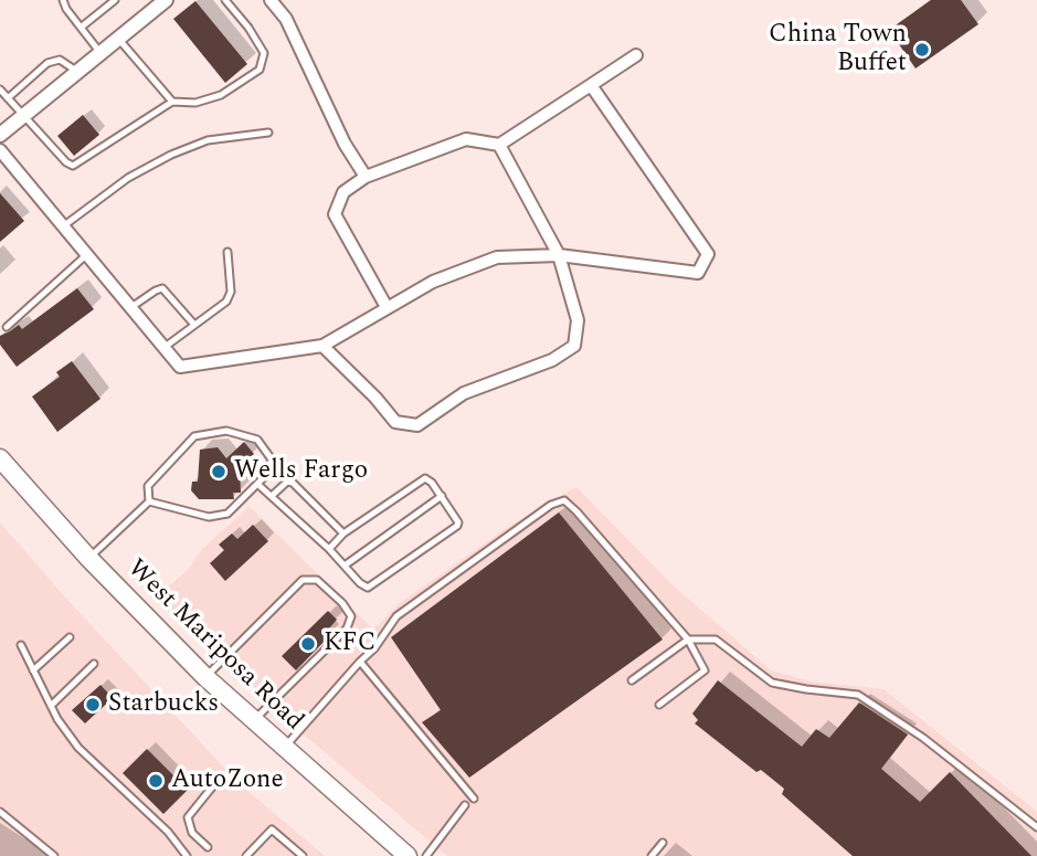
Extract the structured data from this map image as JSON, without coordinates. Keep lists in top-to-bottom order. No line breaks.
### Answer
{"streets":{"main road":["West Mariposa Road"]},"places":["China Town Buffet","Wells Fargo","KFC","Starbucks","AutoZone"]}
